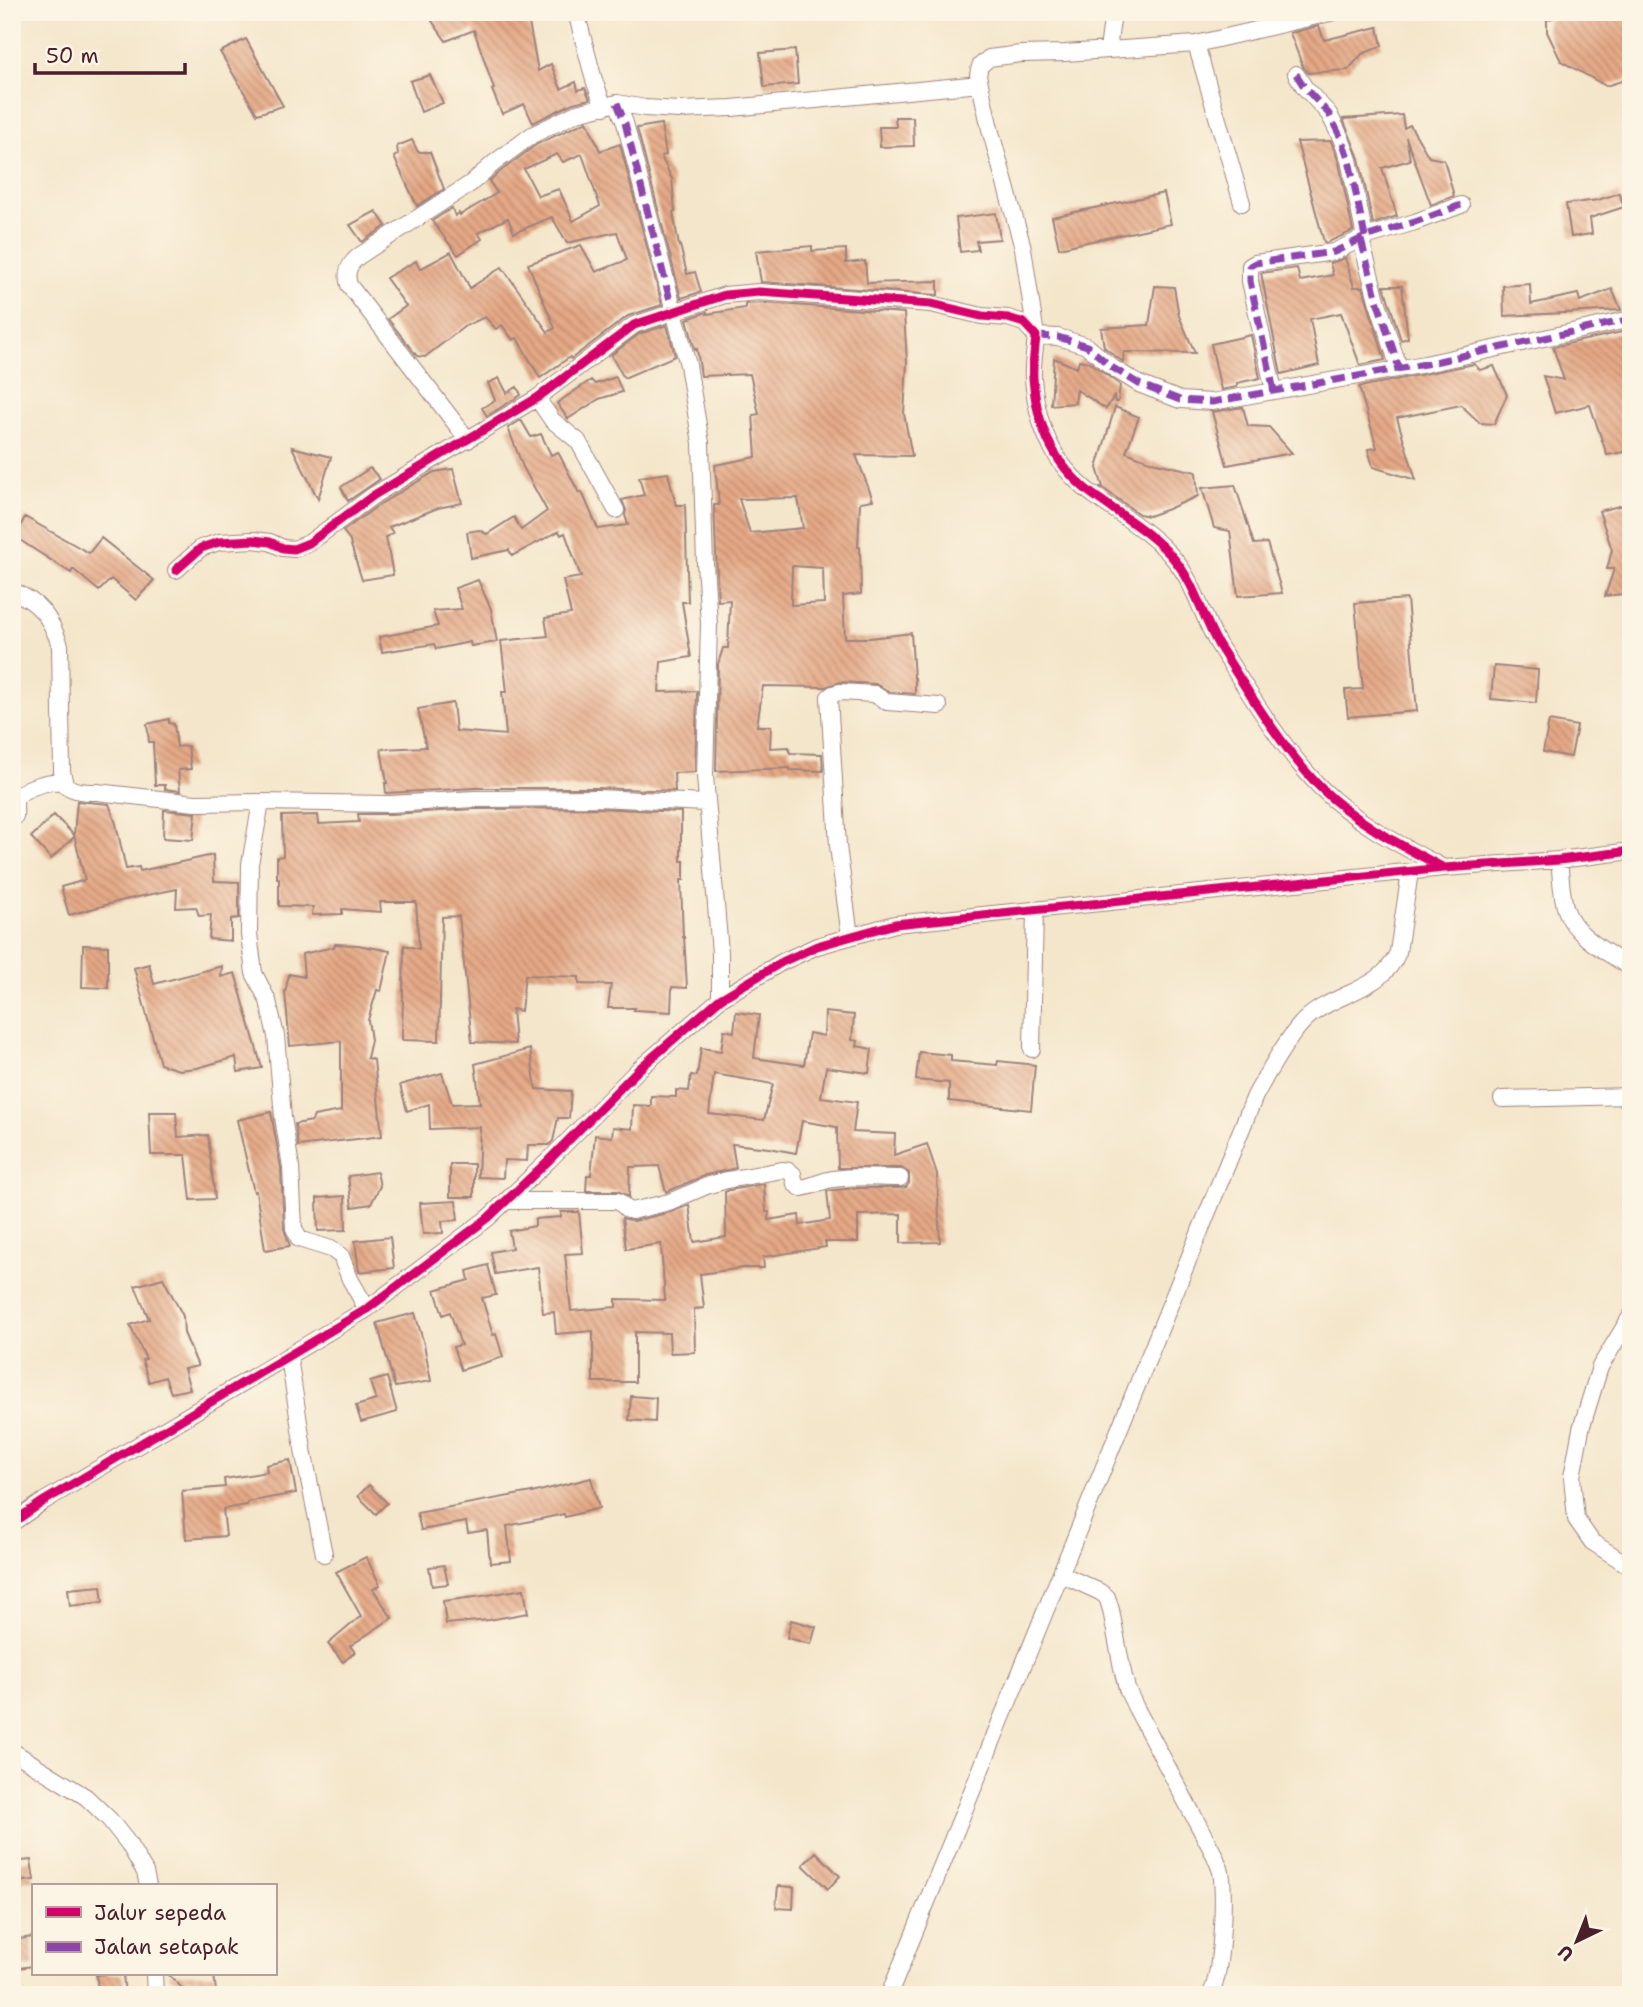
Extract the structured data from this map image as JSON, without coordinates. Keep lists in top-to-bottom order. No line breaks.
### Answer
{"legend":["Jalur sepeda","Jalan setapak"],"scale_bar":"50 m","north":"bottom left"}
